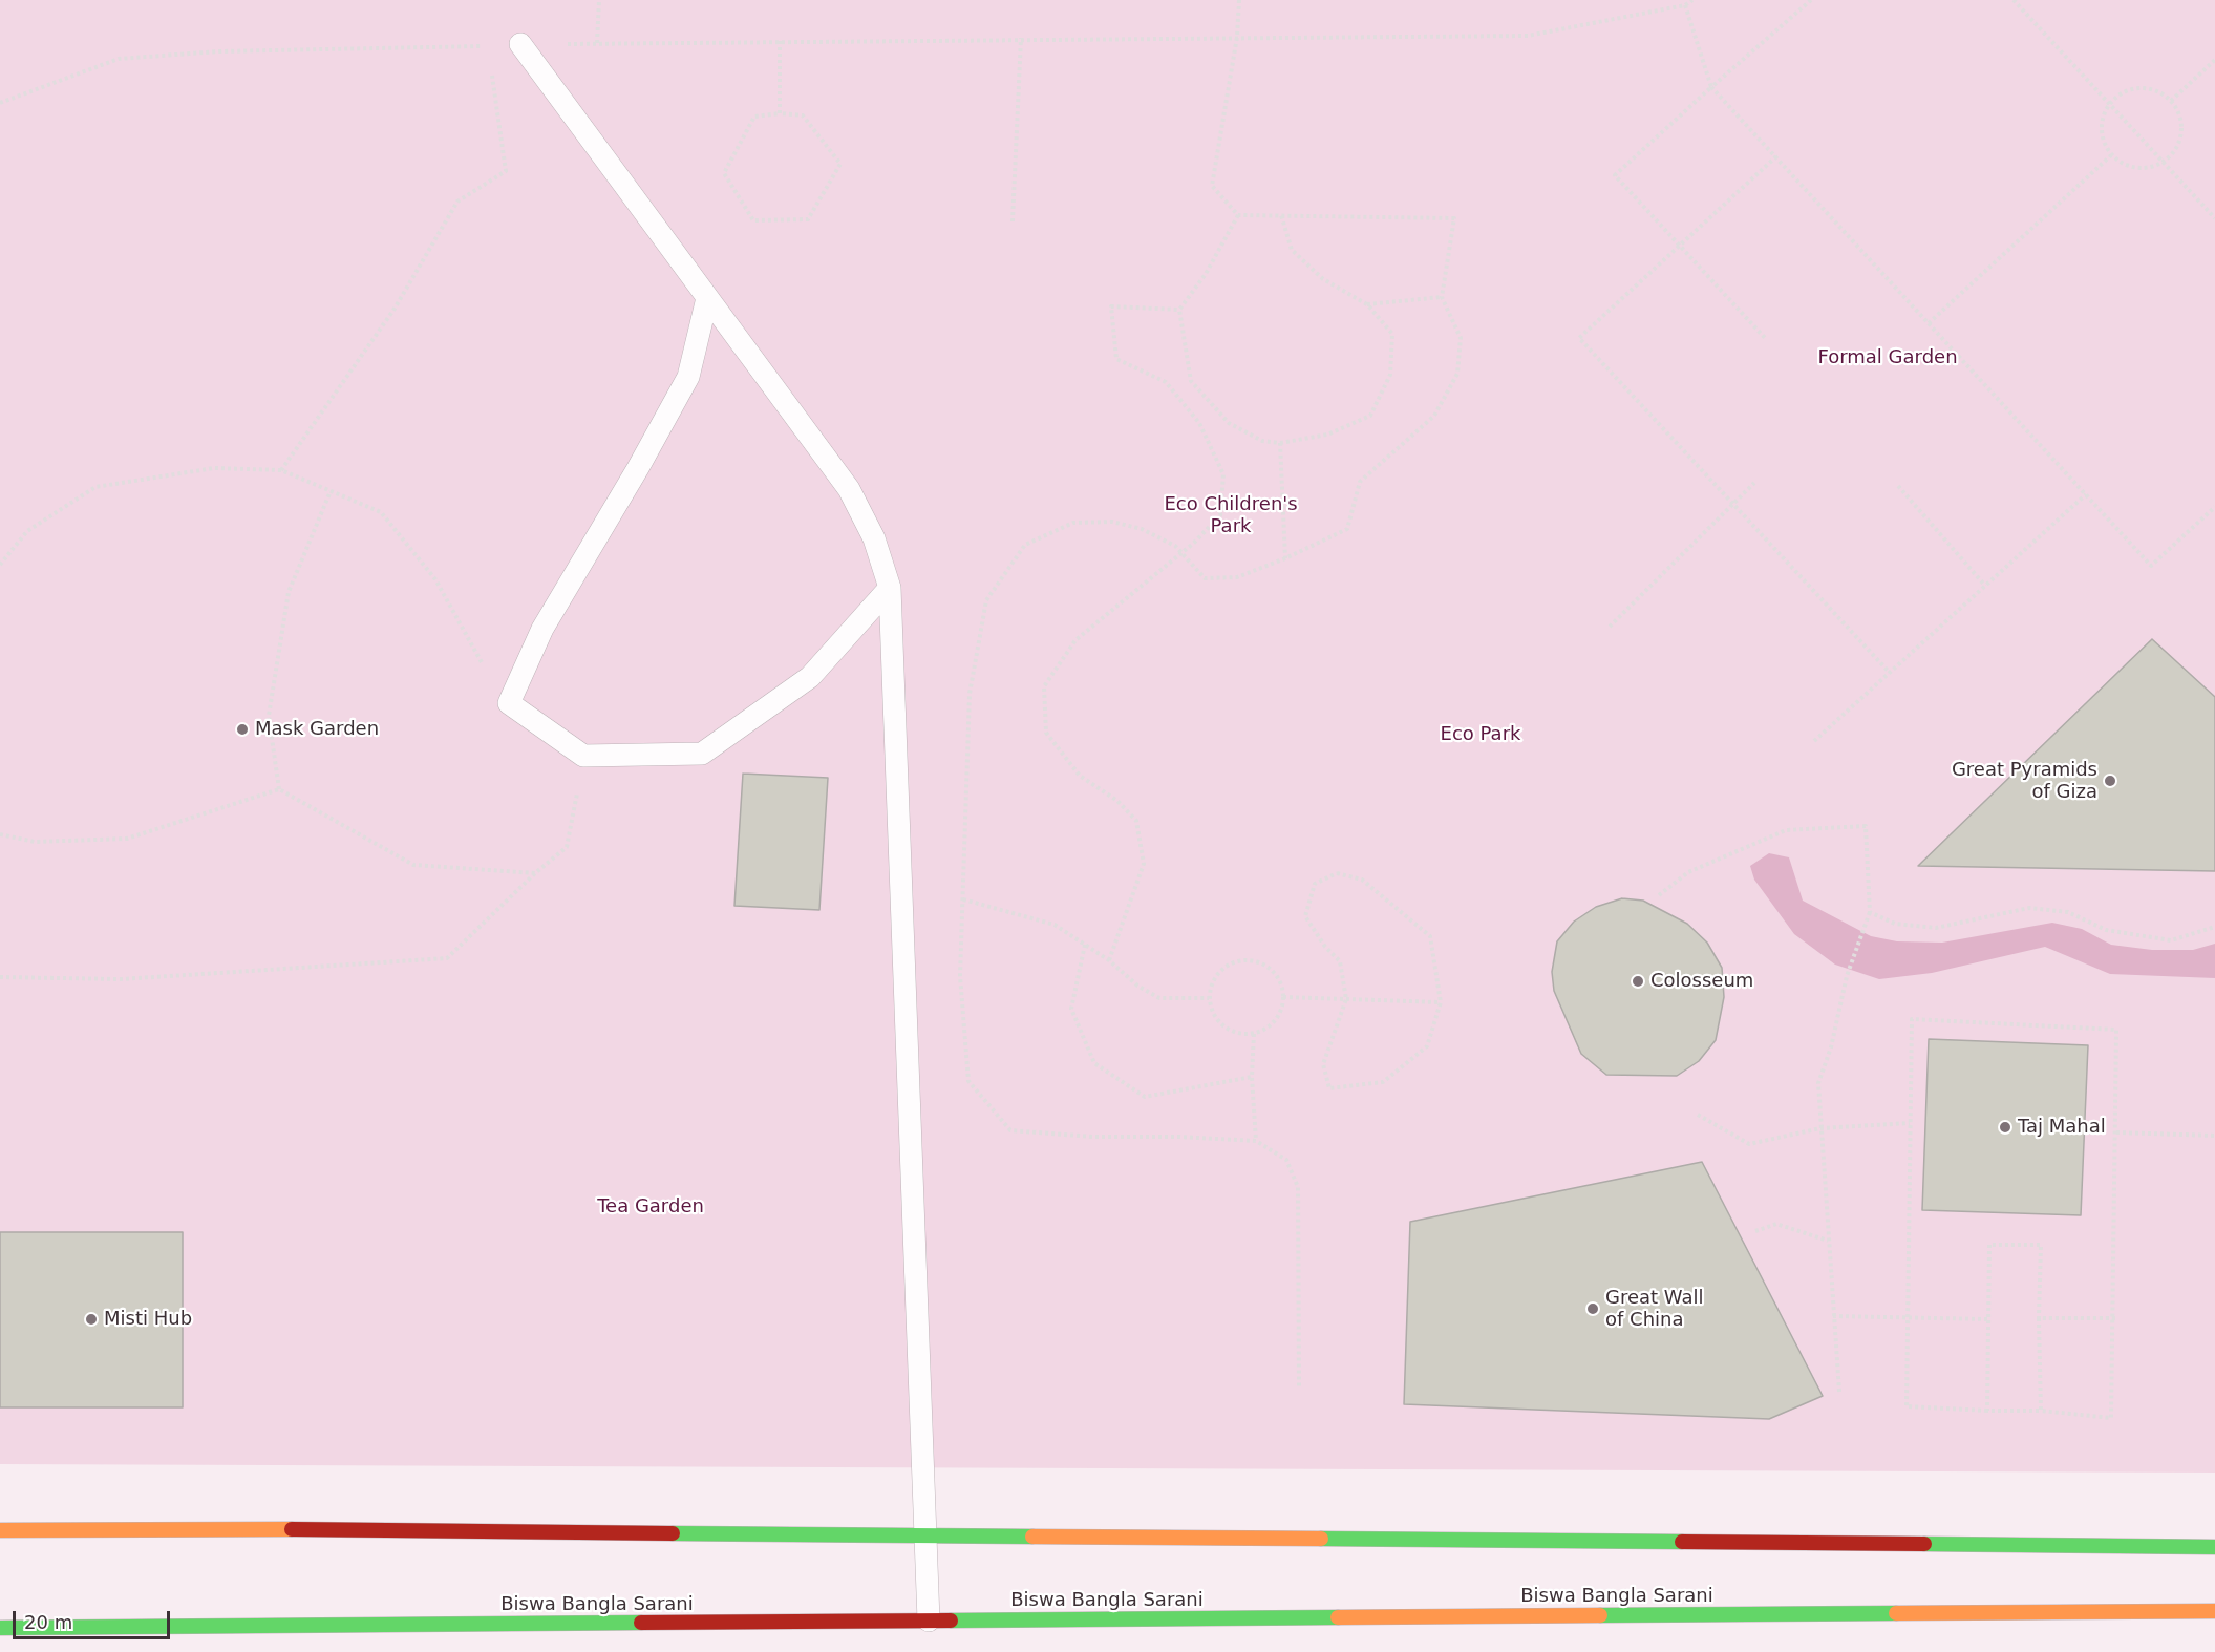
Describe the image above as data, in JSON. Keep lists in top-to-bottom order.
{
  "streets": {
    "street": ["Biswa Bangla Sarani"]
  },
  "parks": [
    "Formal Garden",
    "Eco Children's Park",
    "Eco Park",
    "Tea Garden"
  ],
  "places": [
    "Mask Garden",
    "Great Pyramids of Giza",
    "Colosseum",
    "Taj Mahal",
    "Great Wall of China",
    "Misti Hub"
  ],
  "scale_bar": "20 m"
}
